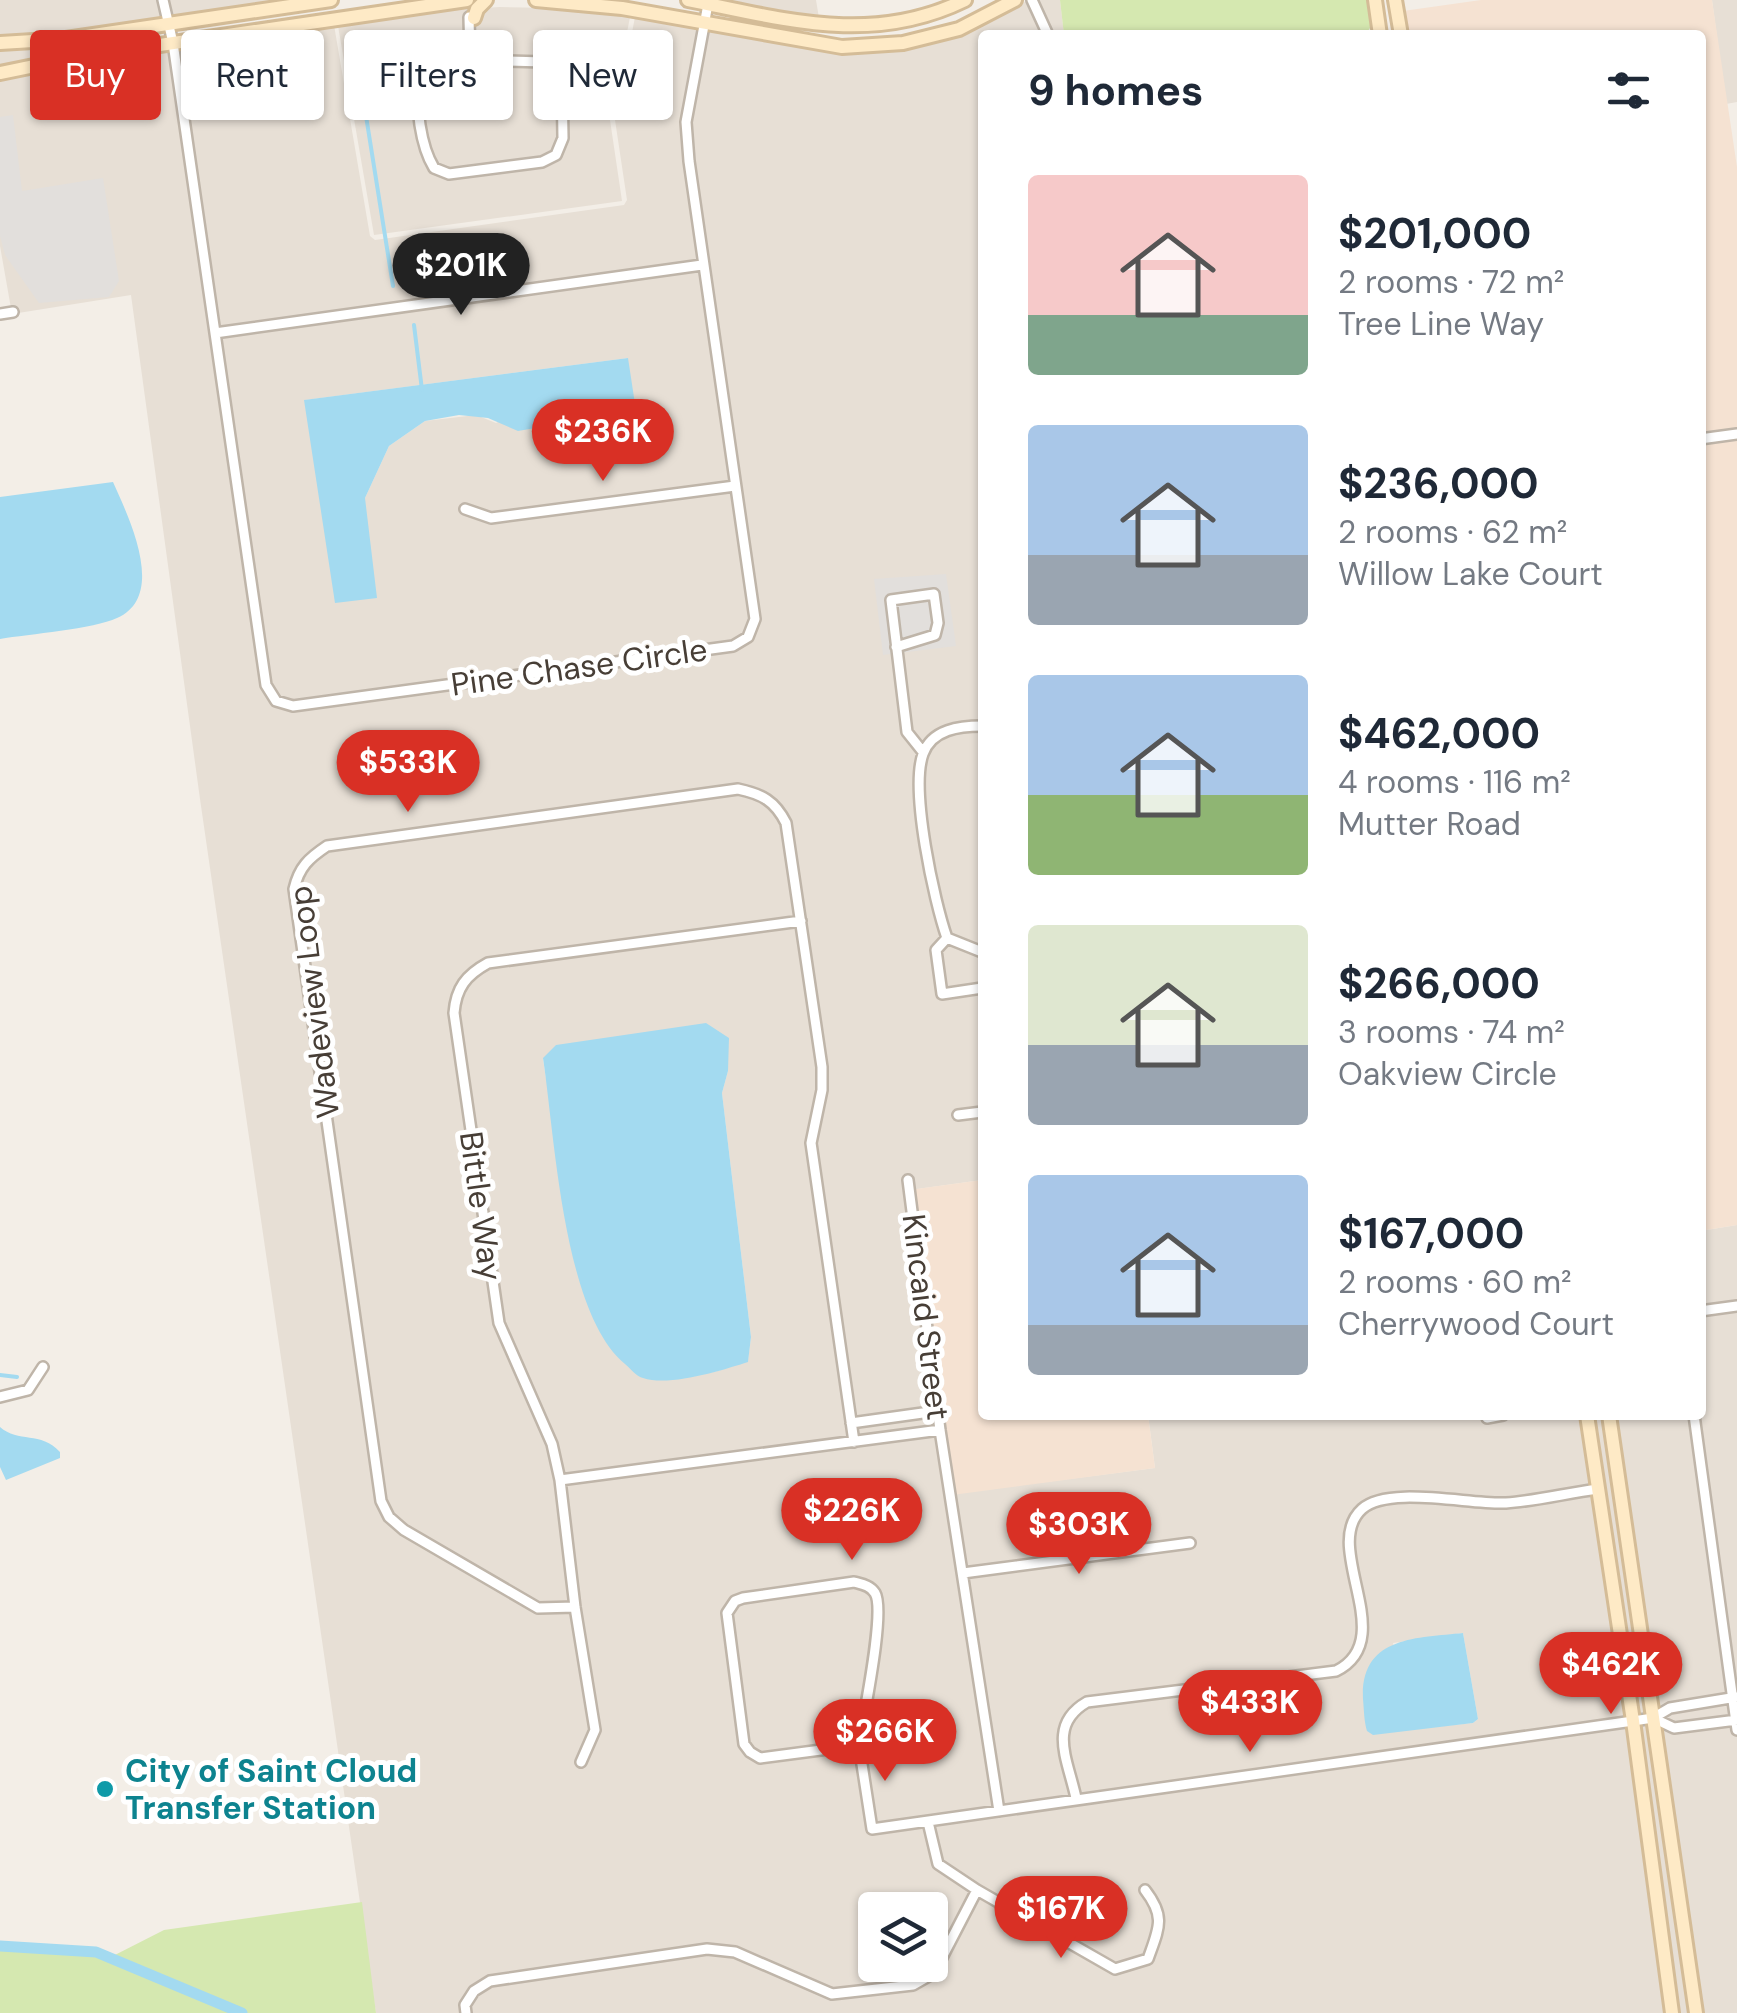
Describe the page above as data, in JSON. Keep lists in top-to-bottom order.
{
  "streets": {
    "street": [
      "Pine Chase Circle",
      "Wadeview Loop",
      "Bittle Way",
      "Kincaid Street"
    ]
  },
  "crossings": [
    ["Wadeview Loop", "Bittle Way"]
  ],
  "places": ["City of Saint Cloud Transfer Station"],
  "page": {
    "chip": [
      "Buy",
      "Rent",
      "Filters",
      "New"
    ],
    "heading": "9 homes",
    "list": [
      {
        "name": "$201,000",
        "note": "2 rooms · 72 m² · Tree Line Way"
      },
      {
        "name": "$236,000",
        "note": "2 rooms · 62 m² · Willow Lake Court"
      },
      {
        "name": "$462,000",
        "note": "4 rooms · 116 m² · Mutter Road"
      },
      {
        "name": "$266,000",
        "note": "3 rooms · 74 m² · Oakview Circle"
      },
      {
        "name": "$167,000",
        "note": "2 rooms · 60 m² · Cherrywood Court"
      }
    ],
    "price": [
      "$201K",
      "$236K",
      "$533K",
      "$226K",
      "$303K",
      "$462K",
      "$433K",
      "$266K",
      "$167K"
    ]
  }
}
